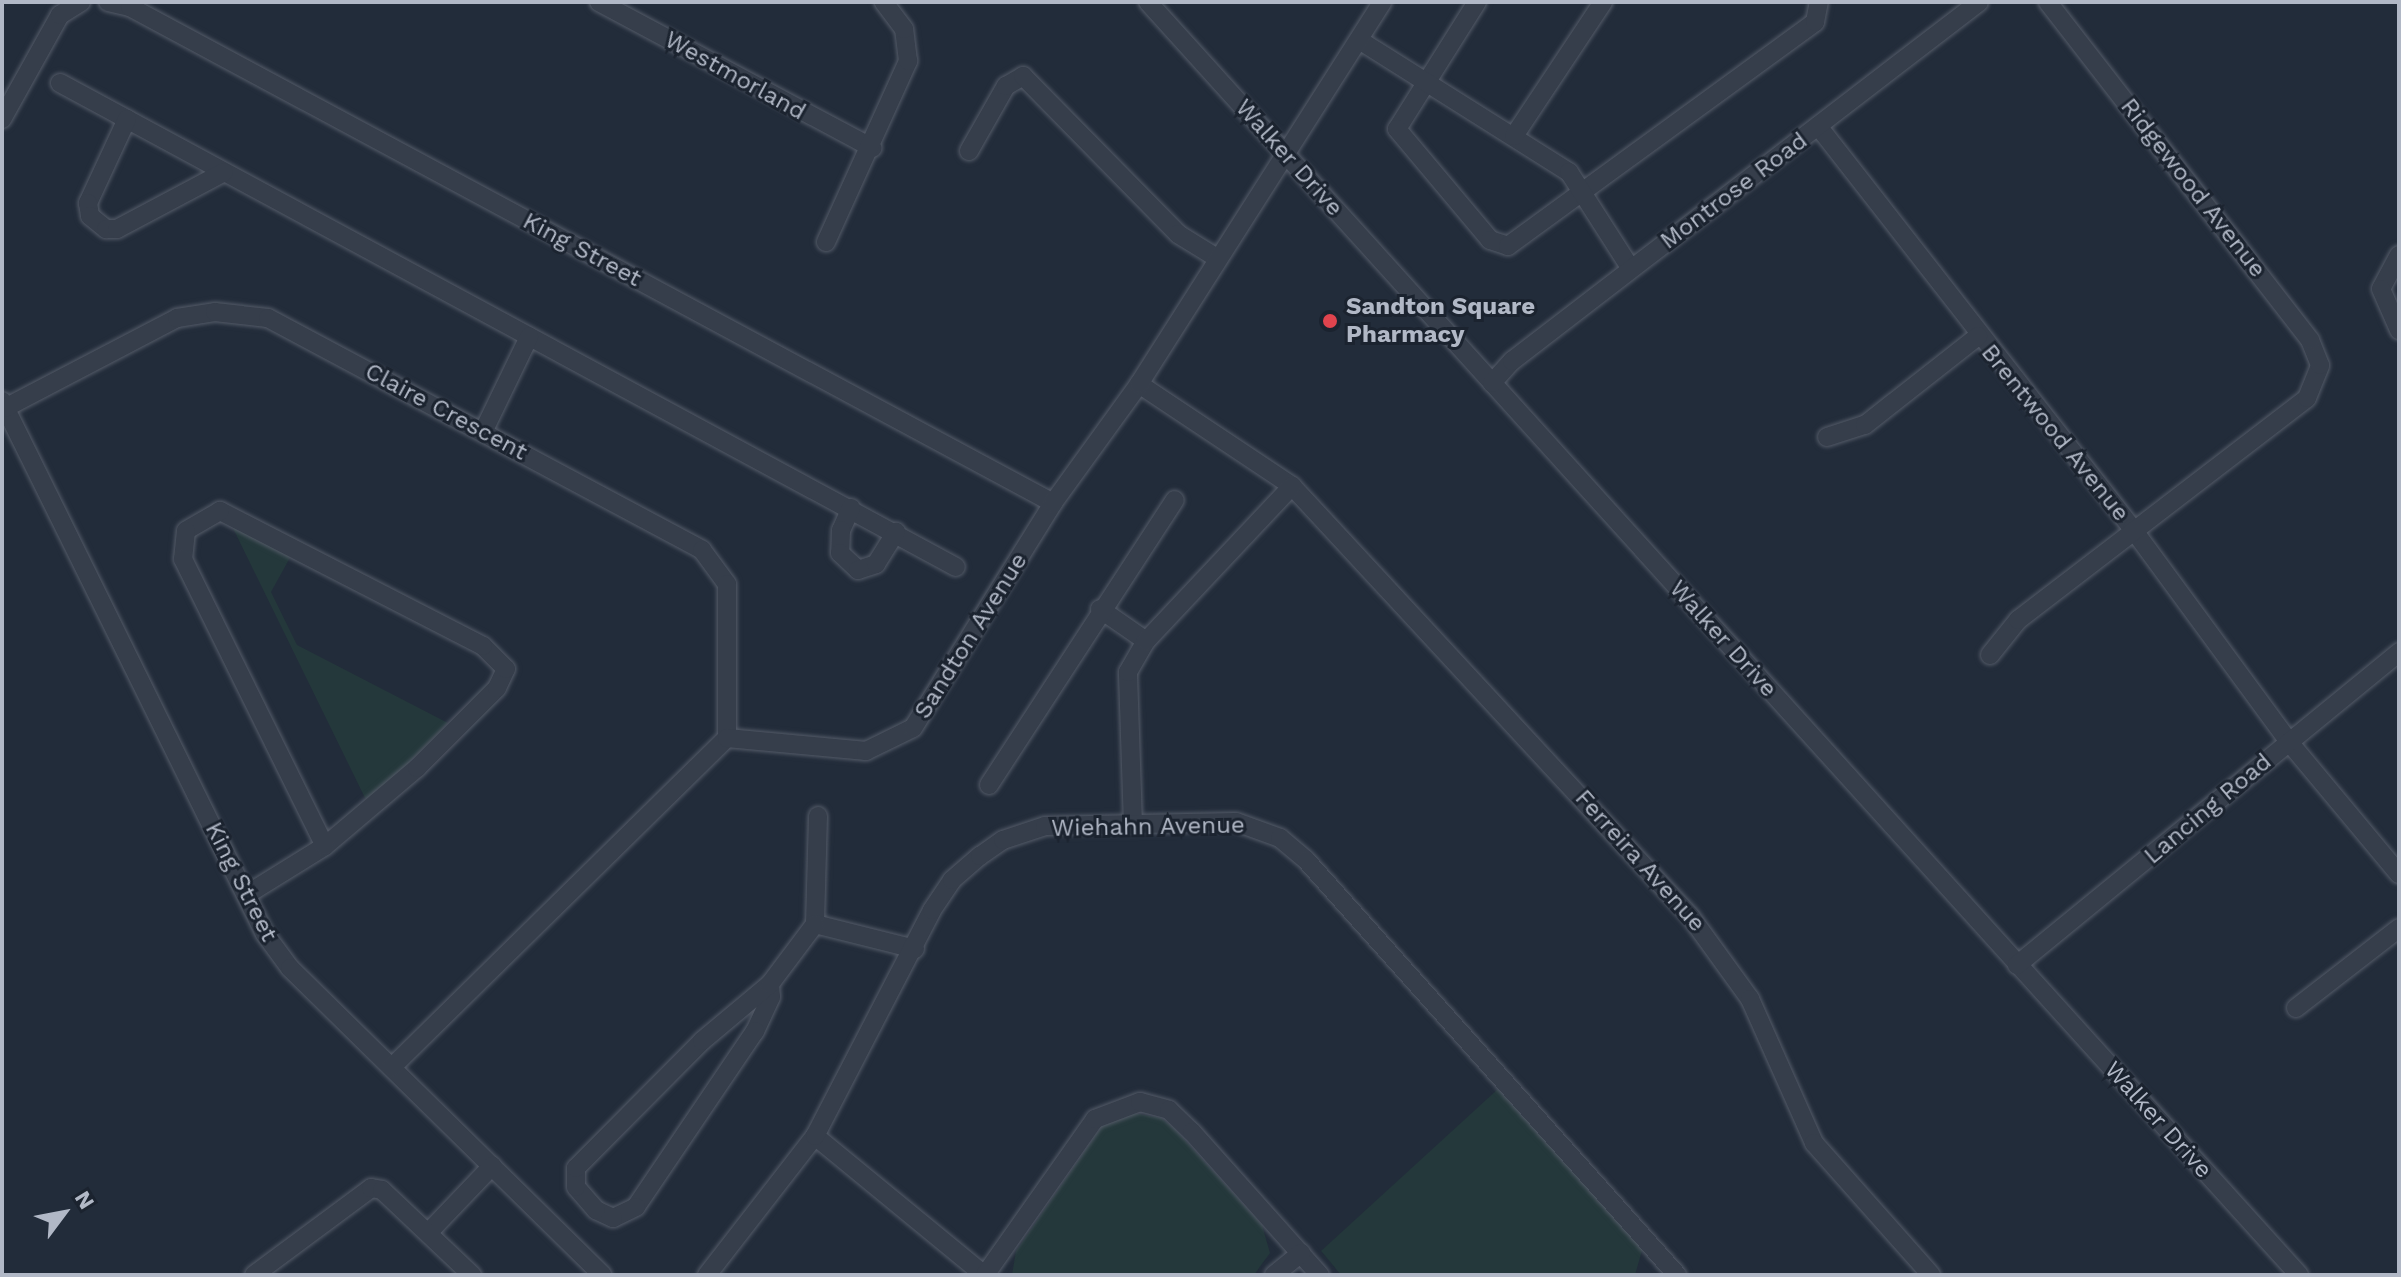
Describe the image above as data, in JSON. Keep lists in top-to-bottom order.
{
  "streets": {
    "street": [
      "Westmorland",
      "Walker Drive",
      "Ridgewood Avenue",
      "Montrose Road",
      "King Street",
      "Claire Crescent",
      "Brentwood Avenue",
      "Sandton Avenue",
      "Lancing Road",
      "Wiehahn Avenue",
      "Ferreira Avenue"
    ]
  },
  "crossings": [
    ["Walker Drive", "Montrose Road"],
    ["Walker Drive", "Sandton Avenue"],
    ["Walker Drive", "Lancing Road"],
    ["Ridgewood Avenue", "Brentwood Avenue"],
    ["Montrose Road", "Brentwood Avenue"],
    ["King Street", "Claire Crescent"],
    ["King Street", "Sandton Avenue"],
    ["Claire Crescent", "Sandton Avenue"],
    ["Brentwood Avenue", "Lancing Road"],
    ["Sandton Avenue", "Ferreira Avenue"]
  ],
  "places": ["Sandton Square Pharmacy"],
  "north": "top right"
}
